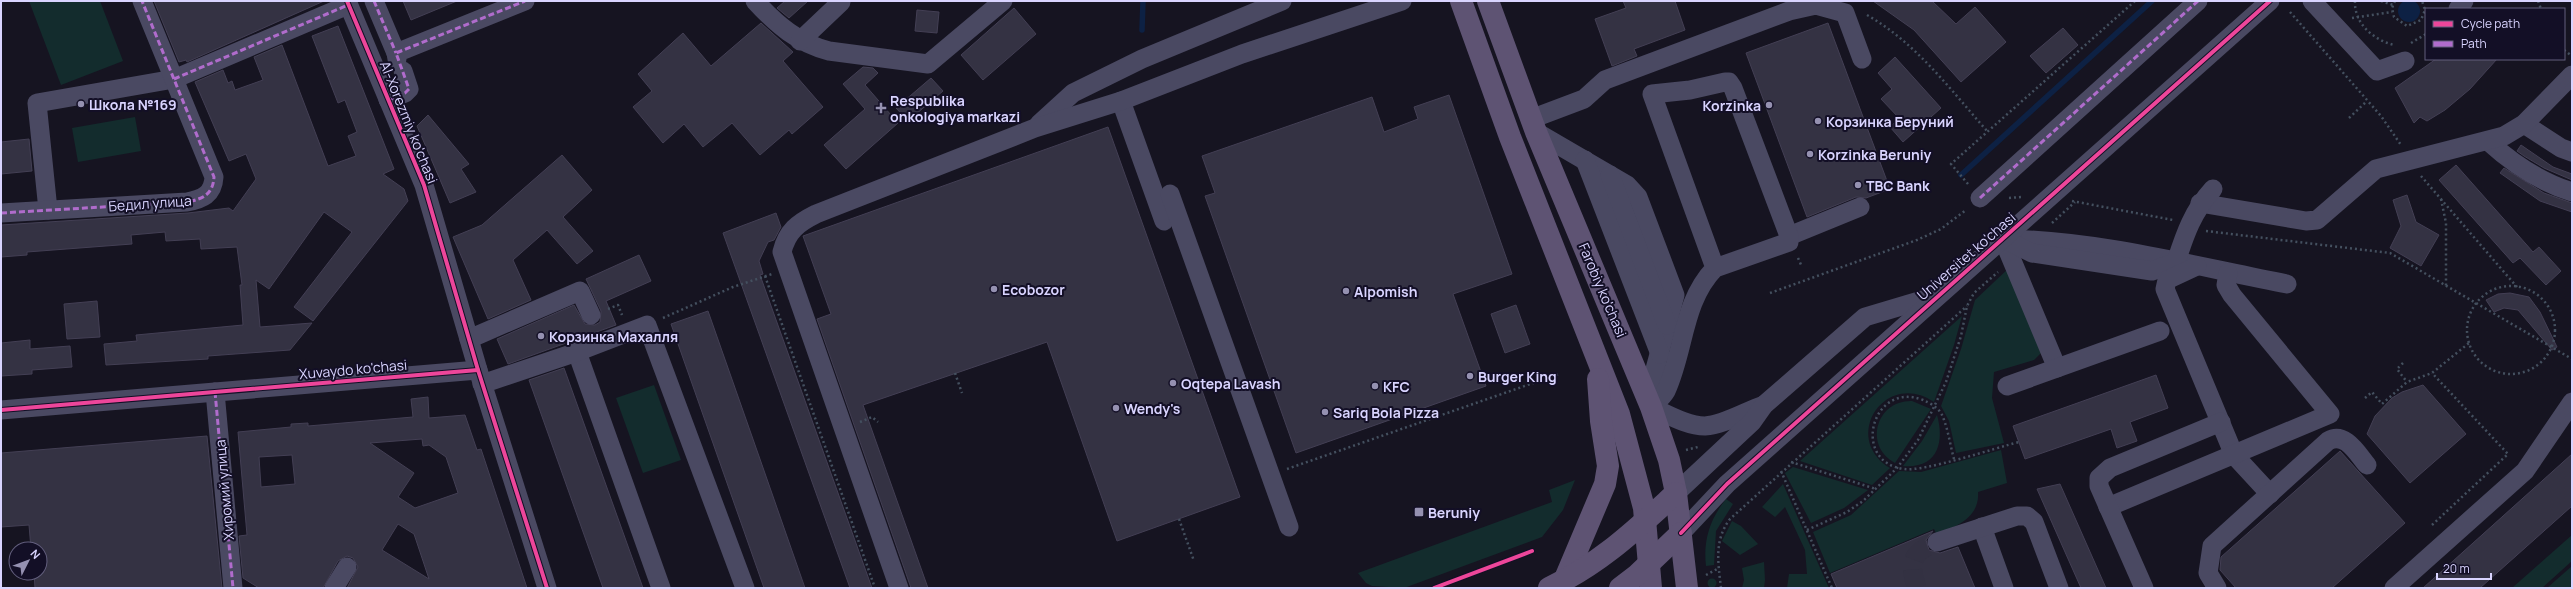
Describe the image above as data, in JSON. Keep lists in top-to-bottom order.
{
  "streets": {
    "main road": ["Farobiy ko'chasi"],
    "street": [
      "Al-Xorezmiy ko'chasi",
      "Бедил улица",
      "Universitet ko'chasi",
      "Xuvaydo ko'chasi",
      "Хиромий улица"
    ]
  },
  "crossings": [
    ["Al-Xorezmiy ko'chasi", "Xuvaydo ko'chasi"],
    ["Universitet ko'chasi", "Farobiy ko'chasi"],
    ["Xuvaydo ko'chasi", "Хиромий улица"]
  ],
  "places": {
    "other": [
      "Школа №169",
      "Korzinka",
      "Корзинка Беруний",
      "Korzinka Beruniy",
      "TBC Bank",
      "Ecobozor",
      "Alpomish",
      "Корзинка Махалля",
      "Burger King",
      "Oqtepa Lavash",
      "KFC",
      "Wendy's",
      "Sariq Bola Pizza"
    ],
    "health": ["Respublika onkologiya markazi"],
    "transit": ["Beruniy"]
  },
  "legend": ["Cycle path", "Path"],
  "scale_bar": "20 m",
  "north": "top right"
}
